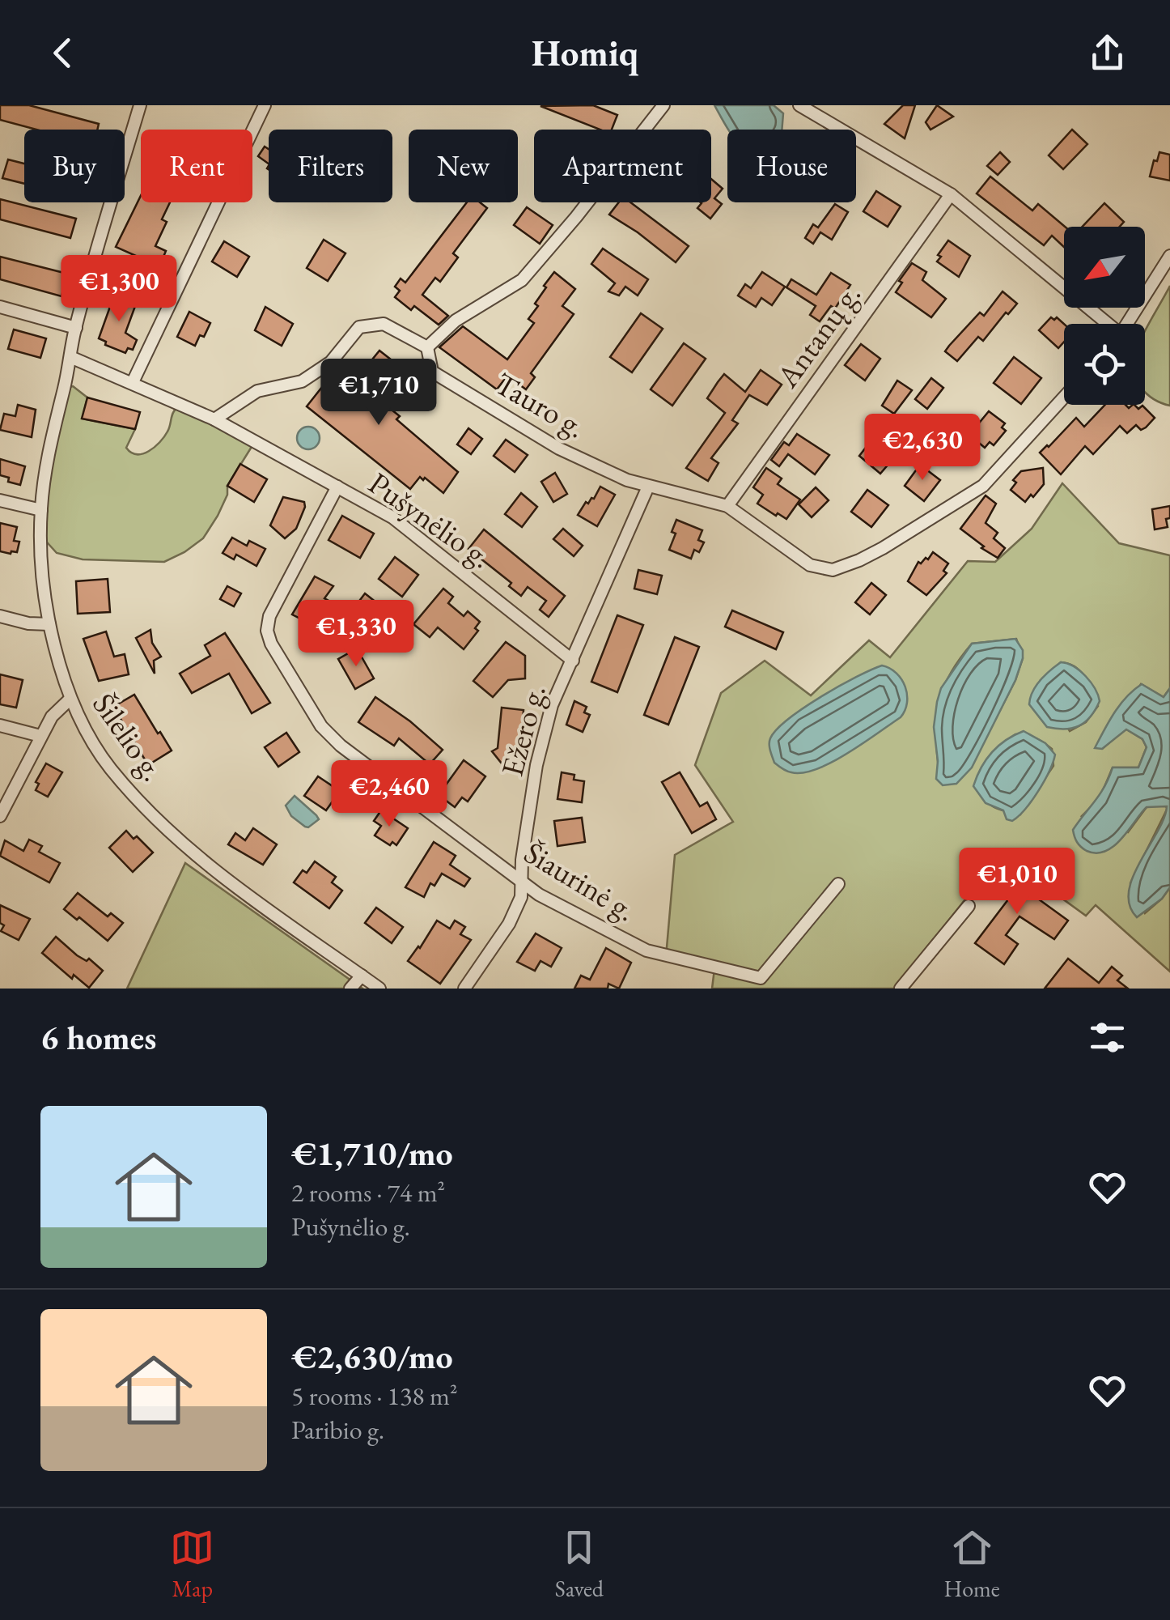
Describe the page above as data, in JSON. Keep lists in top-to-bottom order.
{
  "streets": {
    "street": [
      "Antanų g.",
      "Tauro g.",
      "Pušynėlio g.",
      "Ežero g.",
      "Šilelio g.",
      "Šiaurinė g."
    ]
  },
  "crossings": [
    ["Antanų g.", "Tauro g."],
    ["Tauro g.", "Ežero g."],
    ["Pušynėlio g.", "Ežero g."],
    ["Pušynėlio g.", "Šilelio g."],
    ["Pušynėlio g.", "Šiaurinė g."],
    ["Ežero g.", "Šiaurinė g."]
  ],
  "north": "bottom left",
  "page": {
    "header": "Homiq",
    "chip": [
      "Buy",
      "Rent",
      "Filters",
      "New",
      "Apartment",
      "House"
    ],
    "price": [
      "€1,300",
      "€1,710",
      "€2,630",
      "€1,330",
      "€2,460",
      "€1,010"
    ],
    "heading": "6 homes",
    "list": [
      {
        "name": "€1,710/mo",
        "note": "2 rooms · 74 m² · Pušynėlio g."
      },
      {
        "name": "€2,630/mo",
        "note": "5 rooms · 138 m² · Paribio g."
      }
    ],
    "tabs": ["Map", "Saved", "Home"]
  }
}
